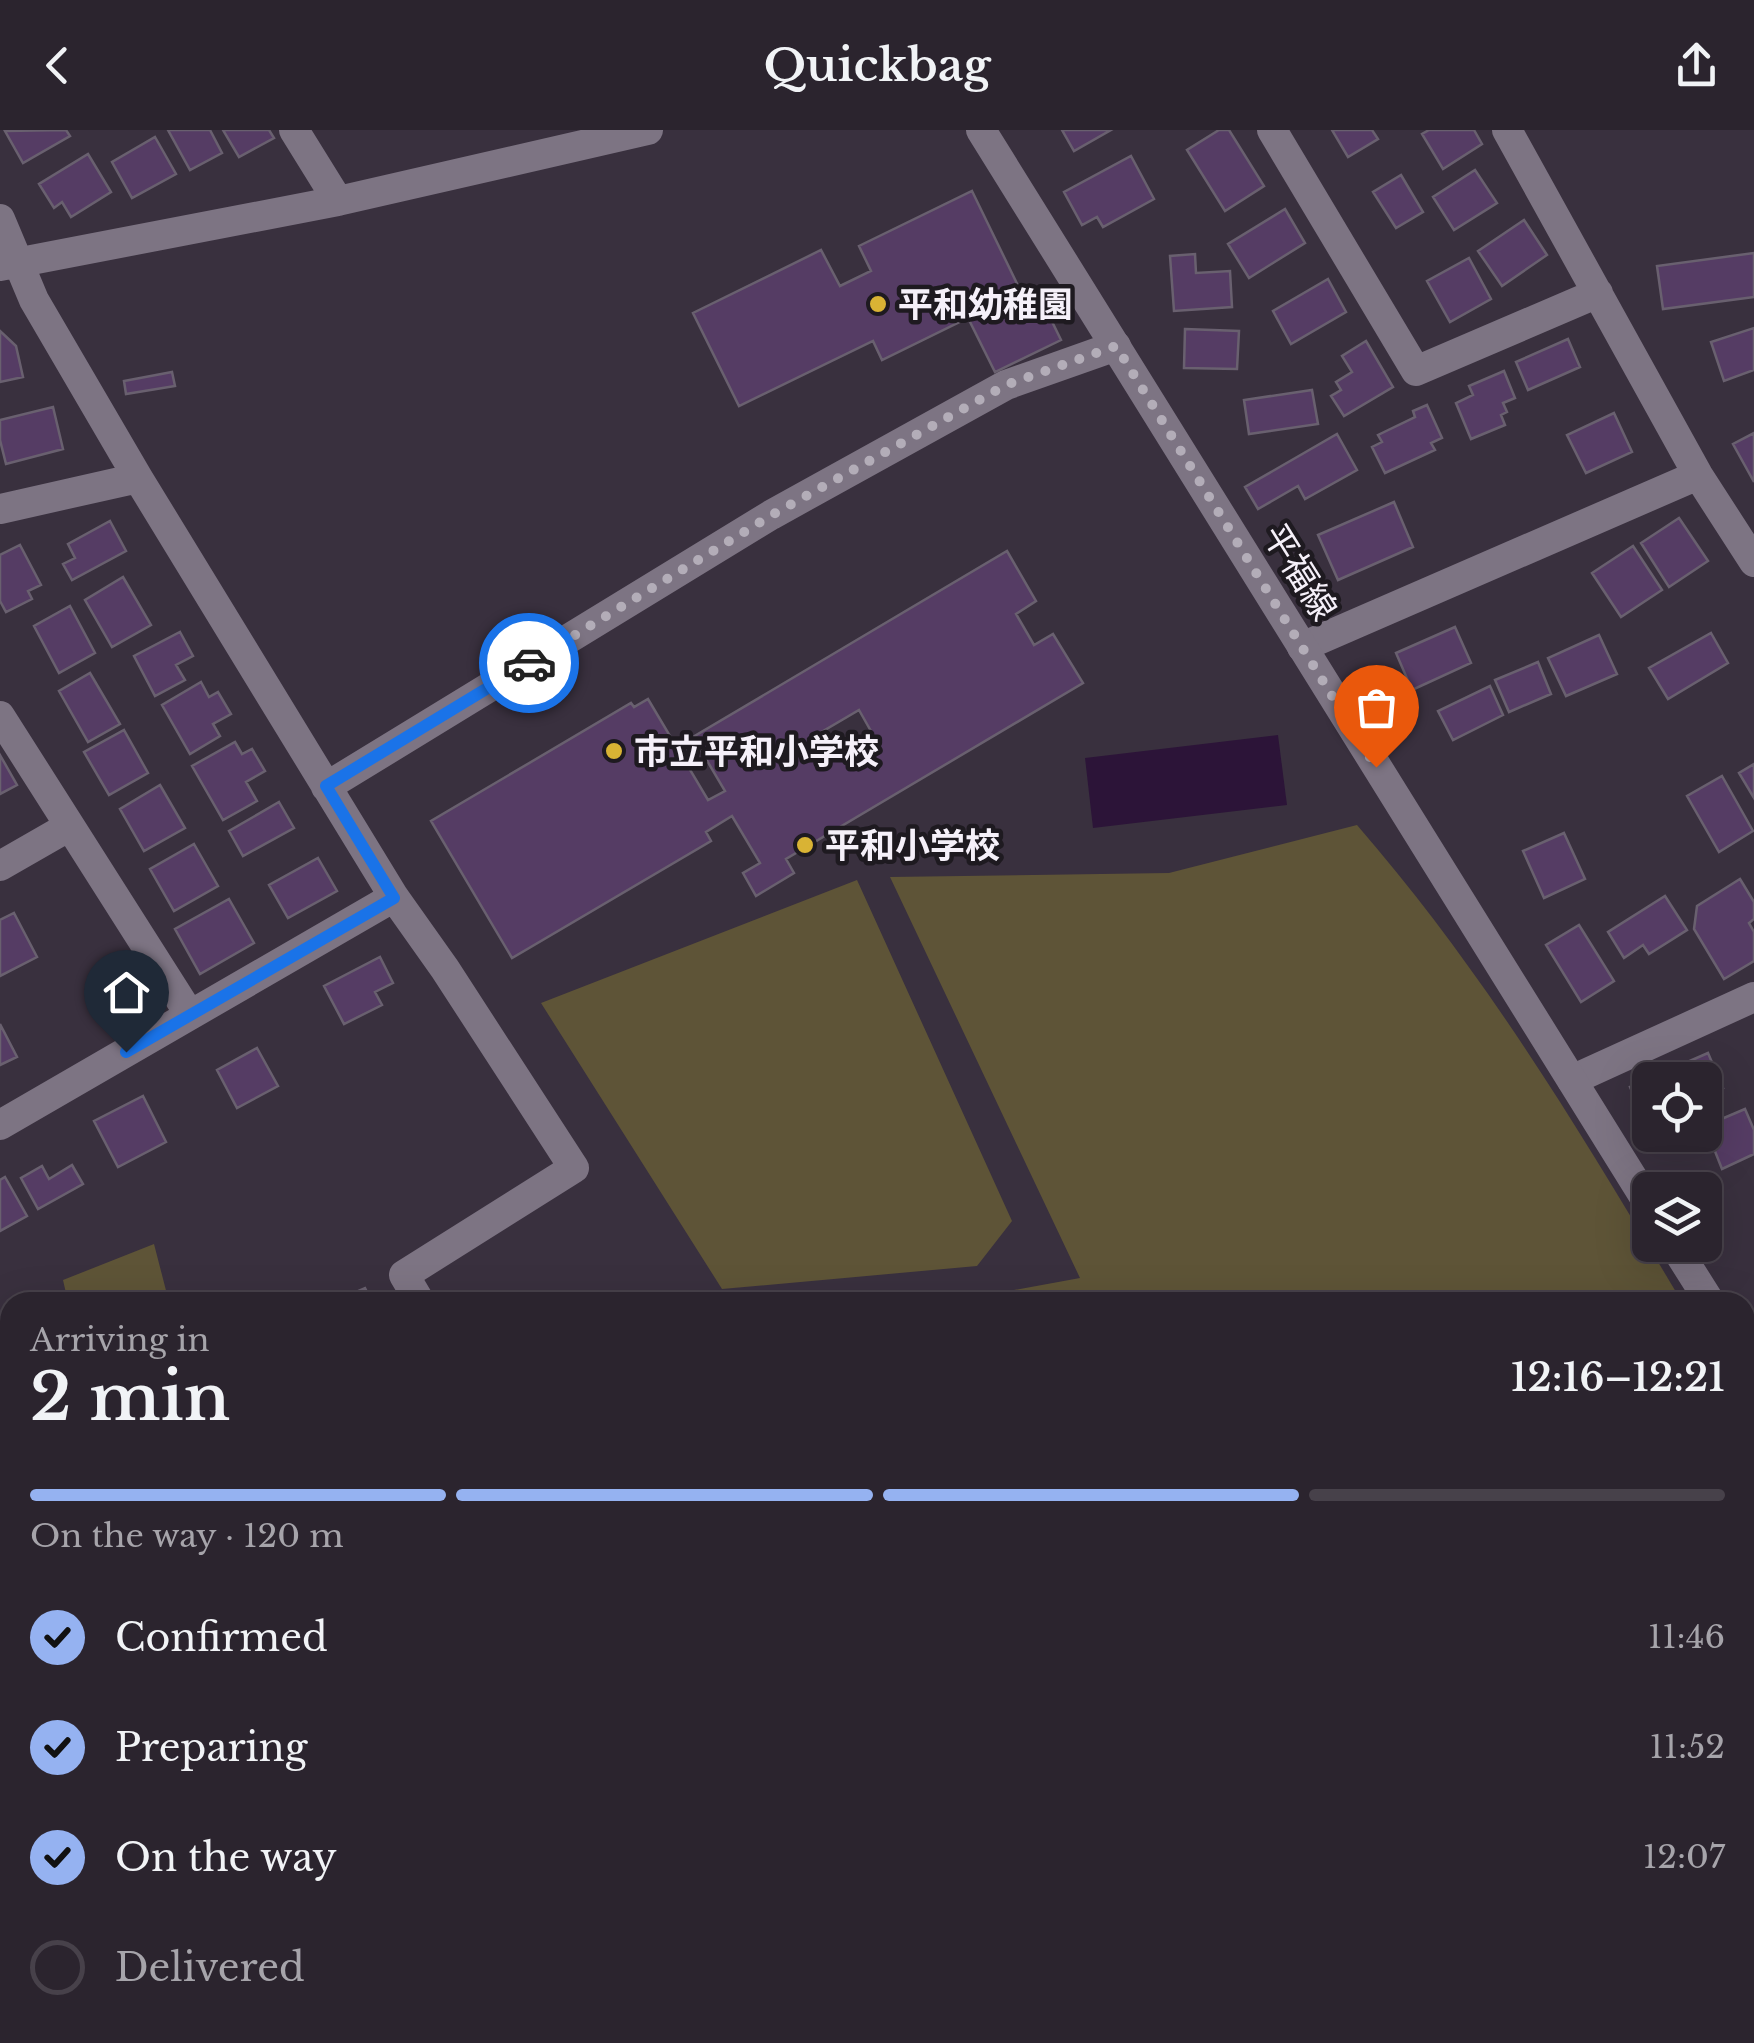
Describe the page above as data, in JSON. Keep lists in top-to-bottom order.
{
  "streets": {
    "street": ["平福線"]
  },
  "places": ["平和幼稚園", "市立平和小学校", "平和小学校"],
  "page": {
    "header": "Quickbag",
    "heading": ["2 min", "Arriving in", "12:16–12:21"],
    "bar": "On the way · 120 m",
    "list": [
      ["Confirmed", "11:46"],
      ["Preparing", "11:52"],
      ["On the way", "12:07"],
      "Delivered"
    ]
  }
}
